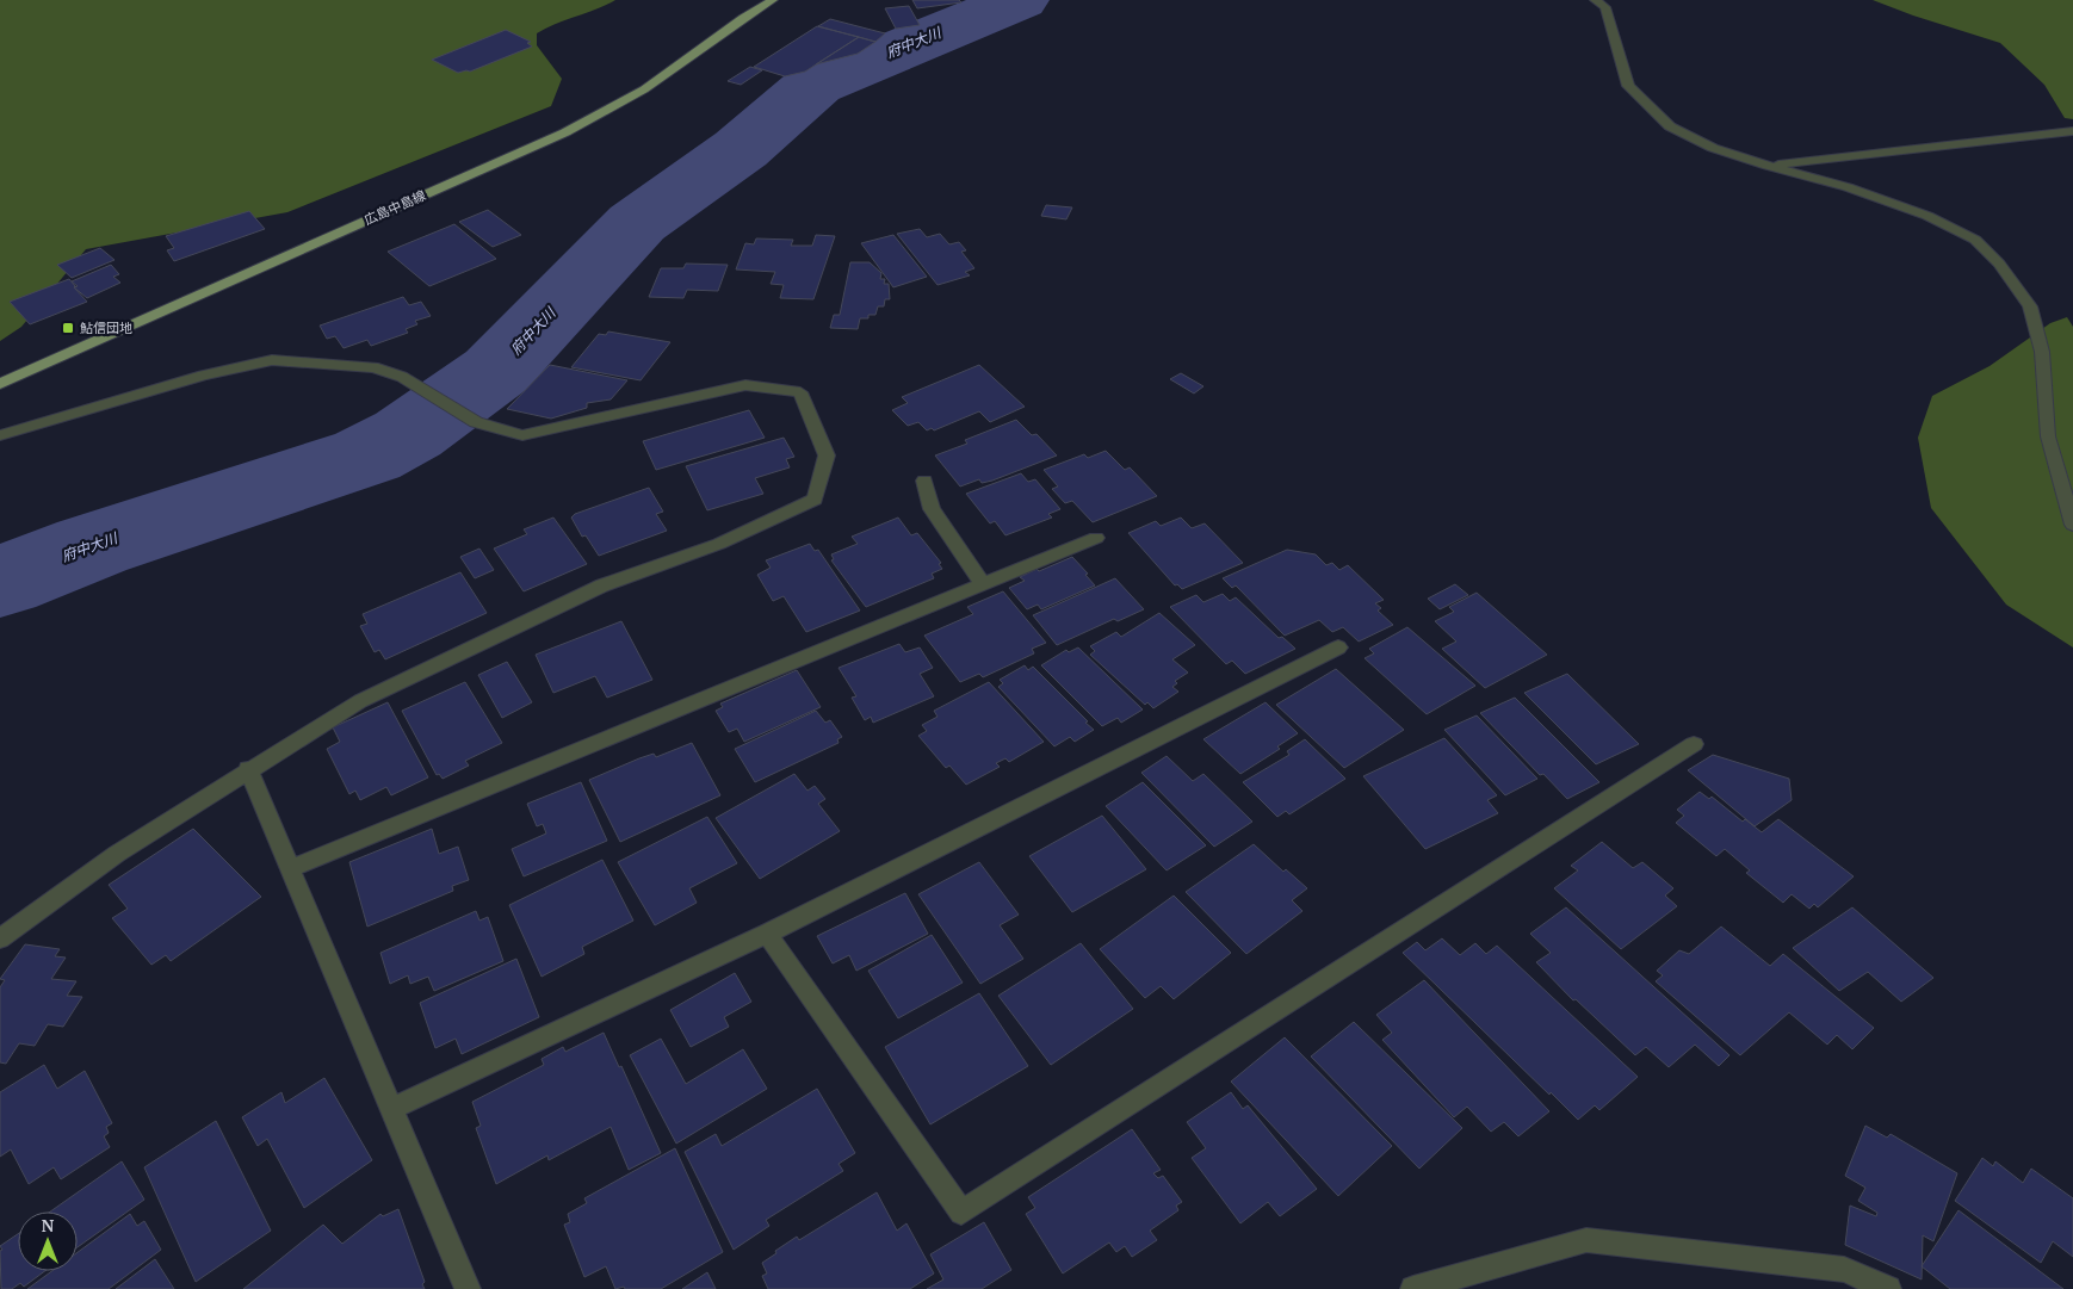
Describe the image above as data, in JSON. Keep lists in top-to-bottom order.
{
  "streets": {
    "main road": ["広島中島線"]
  },
  "water": ["府中大川"],
  "places": {
    "transit": ["鮎信団地"]
  },
  "north": "top"
}
